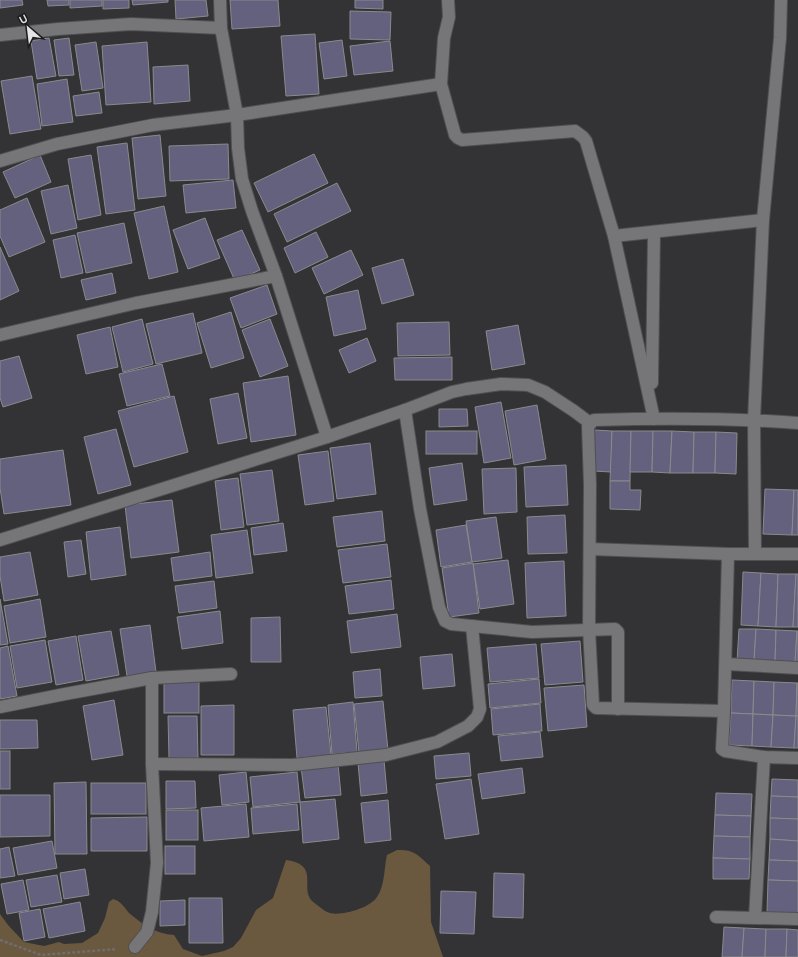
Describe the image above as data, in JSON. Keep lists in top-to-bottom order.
{
  "north": "top left"
}
